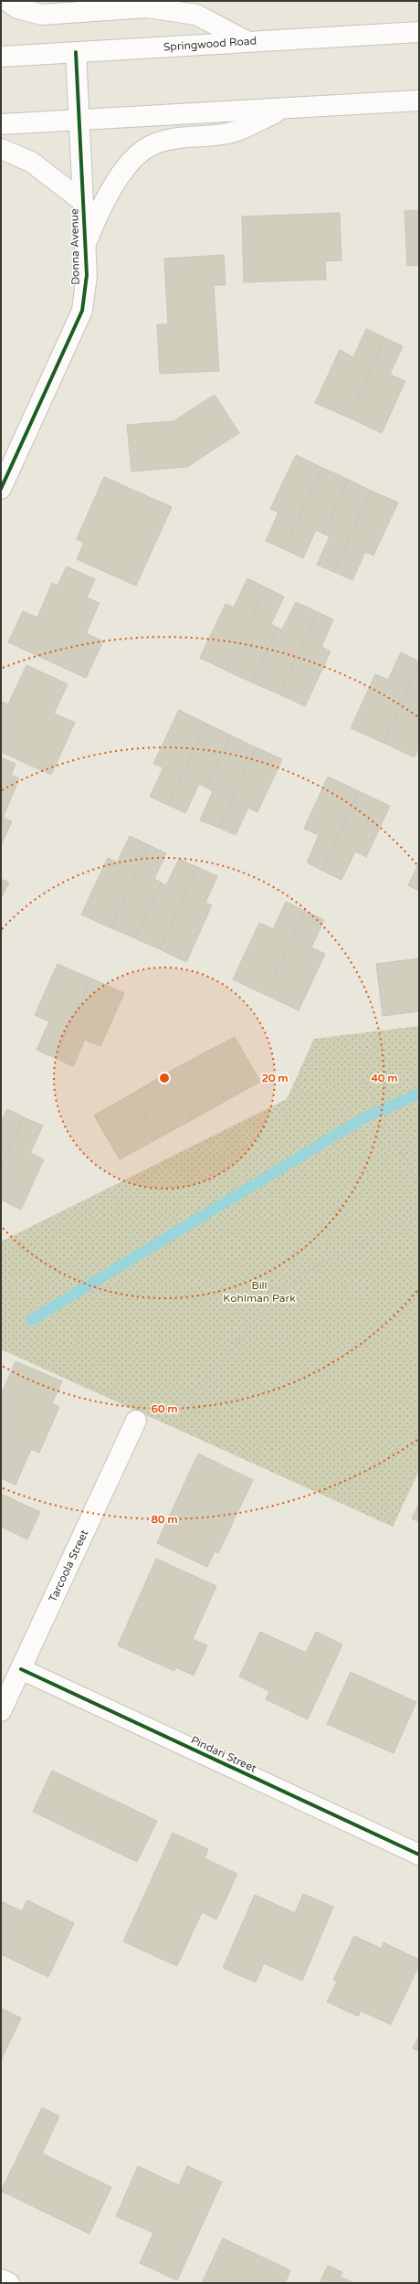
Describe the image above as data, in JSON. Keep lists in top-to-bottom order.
{
  "streets": {
    "street": [
      "Springwood Road",
      "Donna Avenue",
      "Tarcoola Street",
      "Pindari Street"
    ]
  },
  "crossings": [
    ["Springwood Road", "Donna Avenue"],
    ["Tarcoola Street", "Pindari Street"]
  ],
  "parks": ["Bill Kohlman Park"],
  "rings": [
    "20 m",
    "40 m",
    "60 m",
    "80 m"
  ]
}
